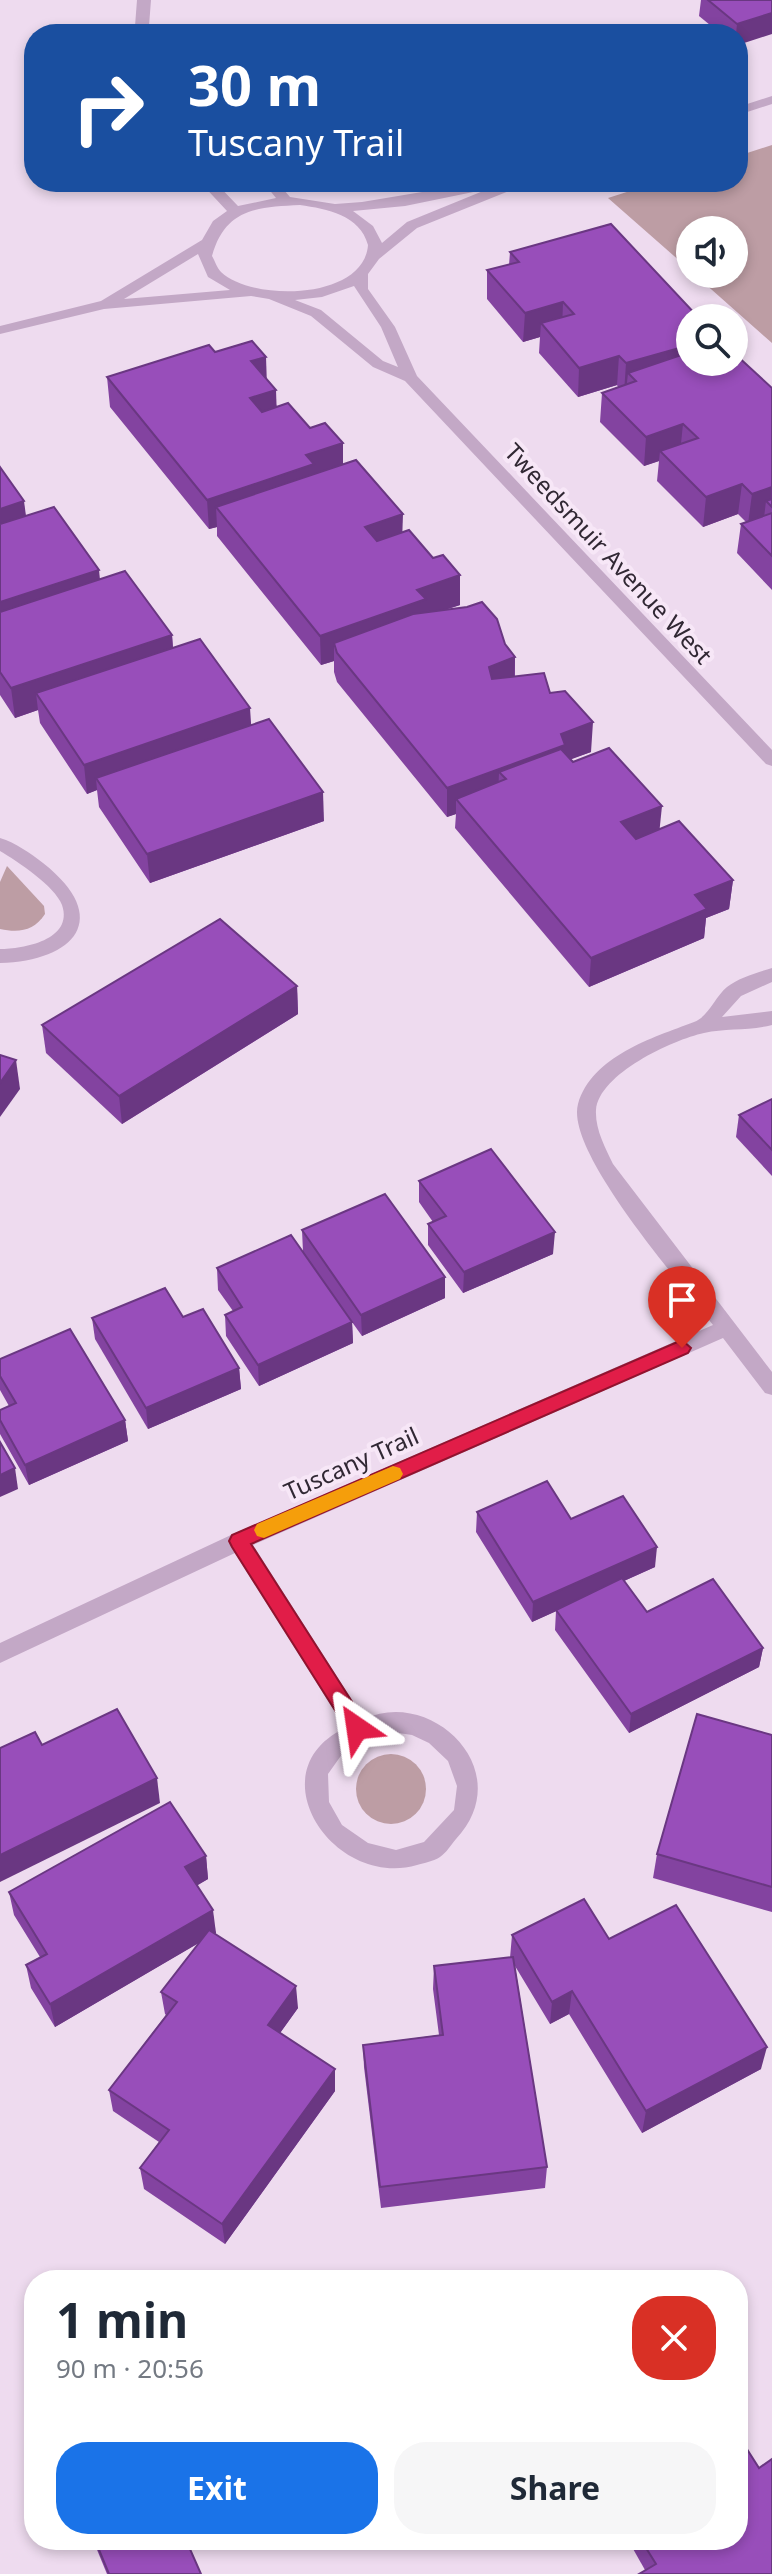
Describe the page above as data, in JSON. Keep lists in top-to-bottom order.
{
  "streets": {
    "street": ["Tweedsmuir Avenue West", "Tuscany Trail"]
  },
  "page": {
    "turn": ["30 m", "Tuscany Trail"],
    "heading": ["1 min", "90 m · 20:56"],
    "buttons": ["Exit", "Share"]
  }
}
